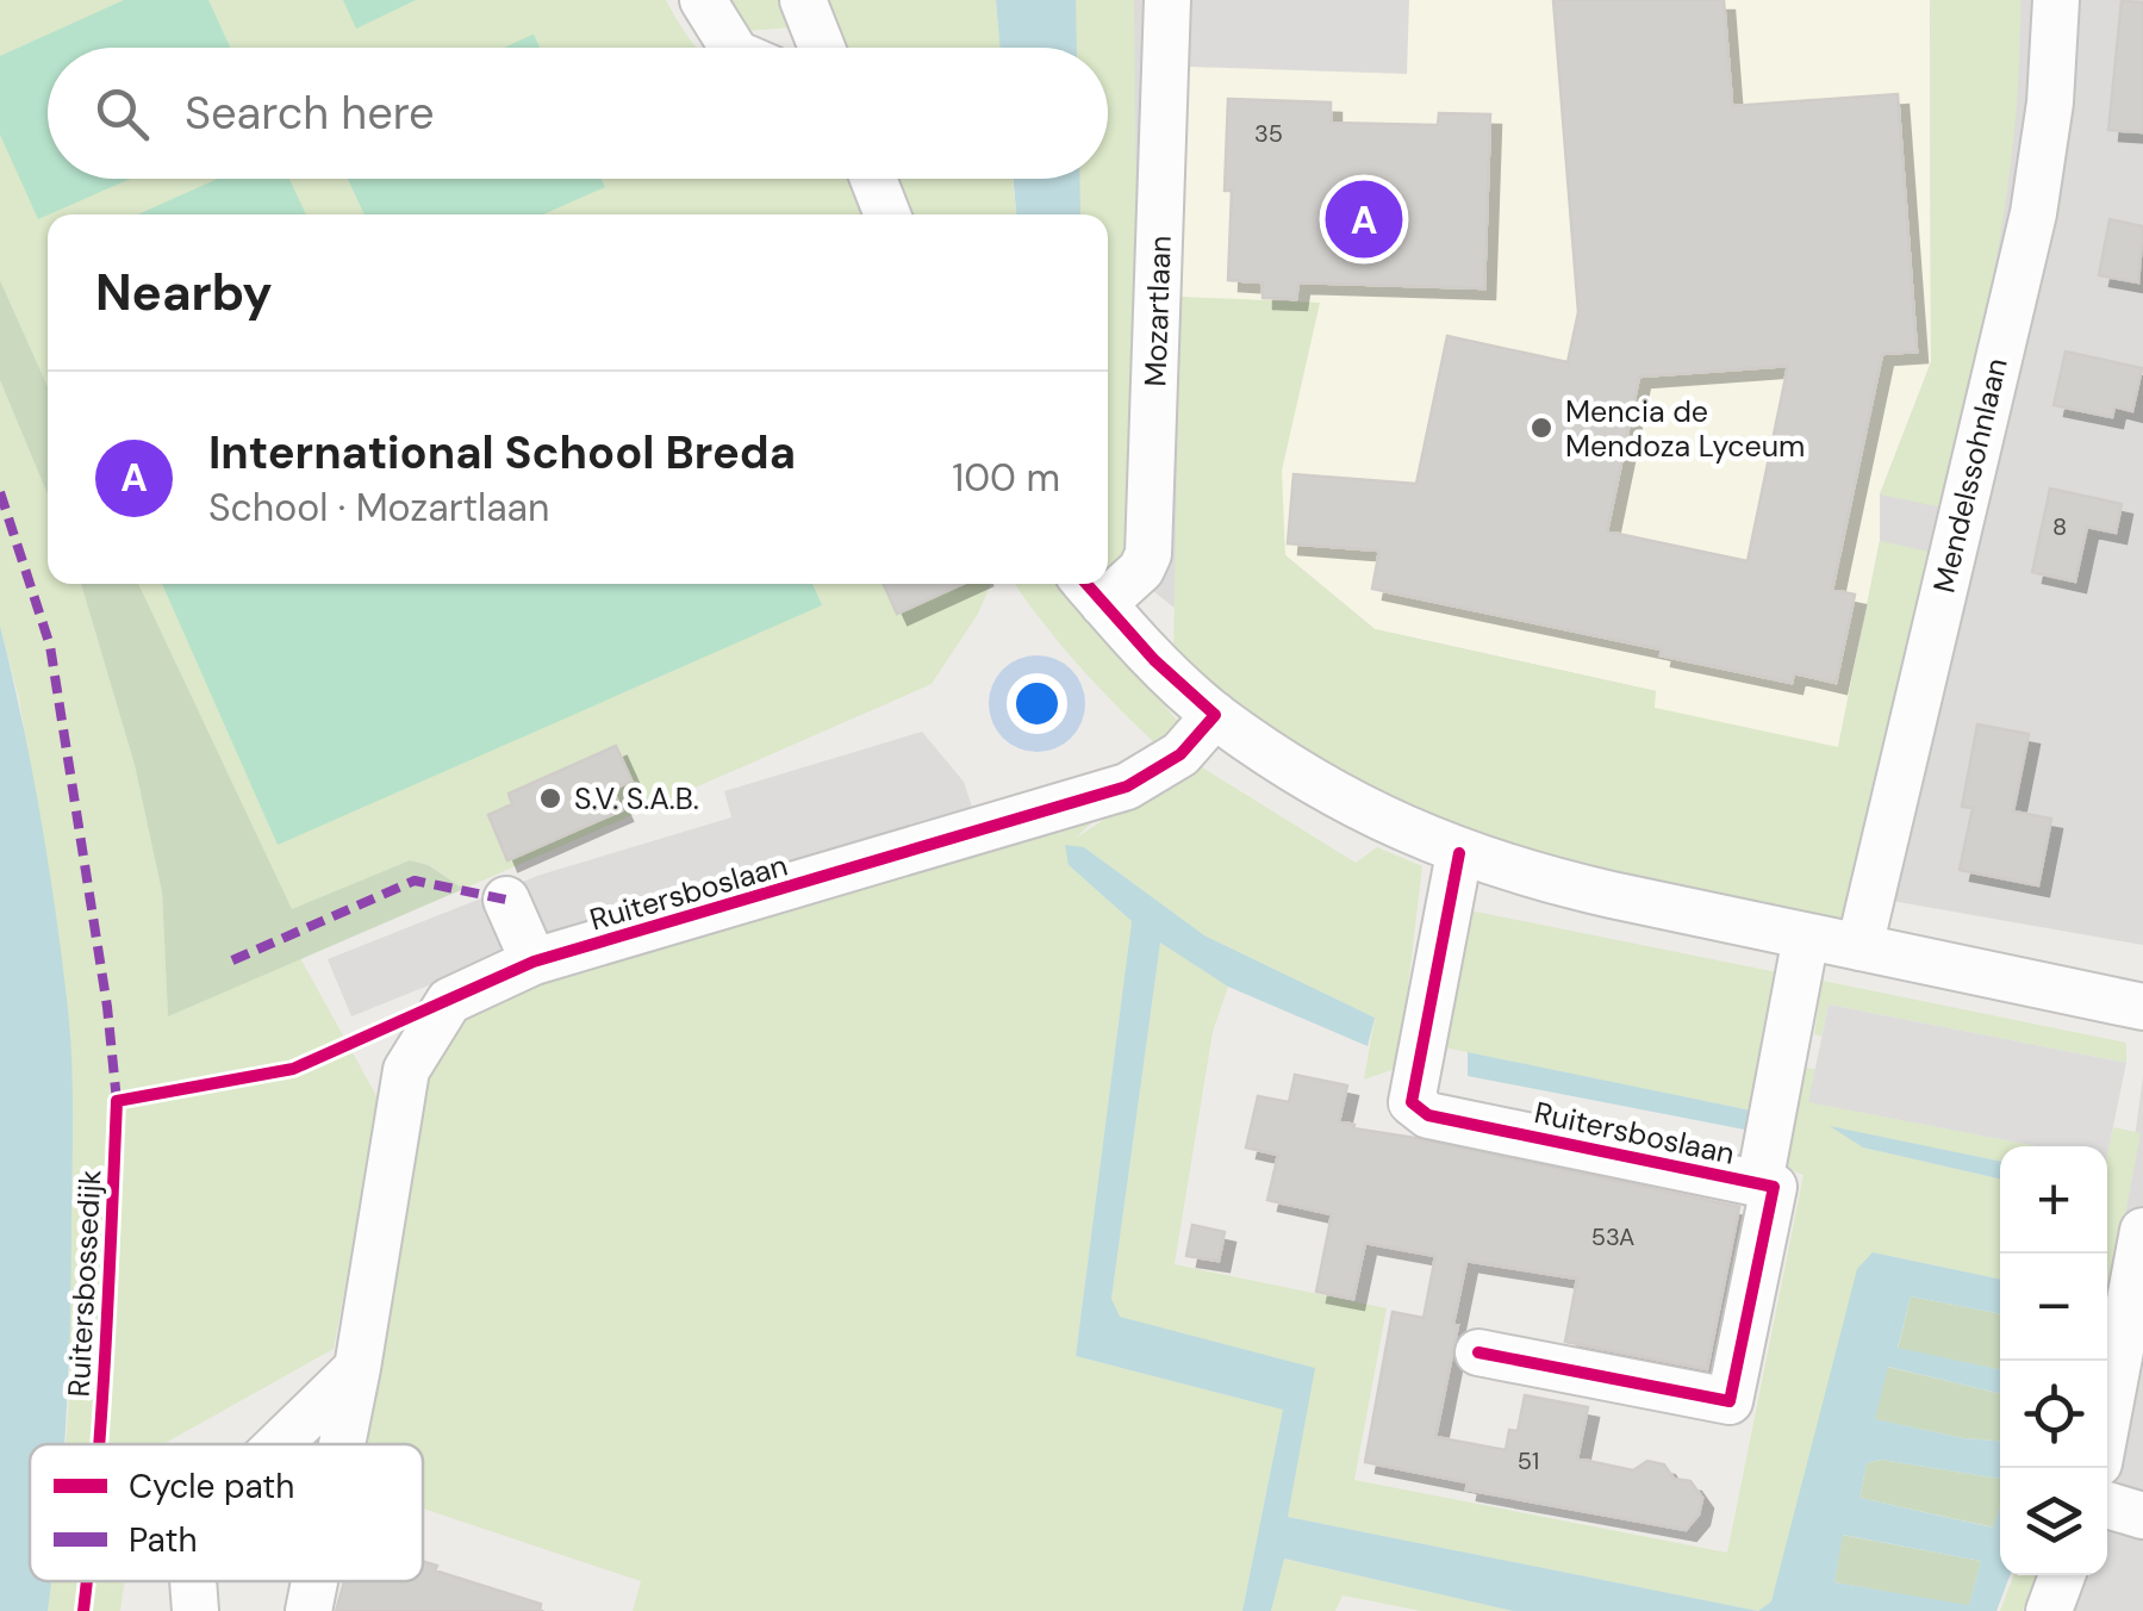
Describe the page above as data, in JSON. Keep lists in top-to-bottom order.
{
  "streets": {
    "street": ["Mozartlaan", "Mendelssohnlaan", "Ruitersboslaan"],
    "cycle path": ["Ruitersbossedijk"]
  },
  "places": ["Mencia de Mendoza Lyceum", "S.V. S.A.B."],
  "house_numbers": [
    "35",
    "8",
    "53A",
    "51"
  ],
  "legend": ["Cycle path", "Path"],
  "page": {
    "search": "Search here",
    "pins": "A",
    "heading": "Nearby",
    "list": [
      {
        "mark": "A",
        "name": "International School Breda",
        "note": "School · Mozartlaan",
        "value": "100 m"
      }
    ],
    "map_buttons": ["+", "−"]
  }
}
